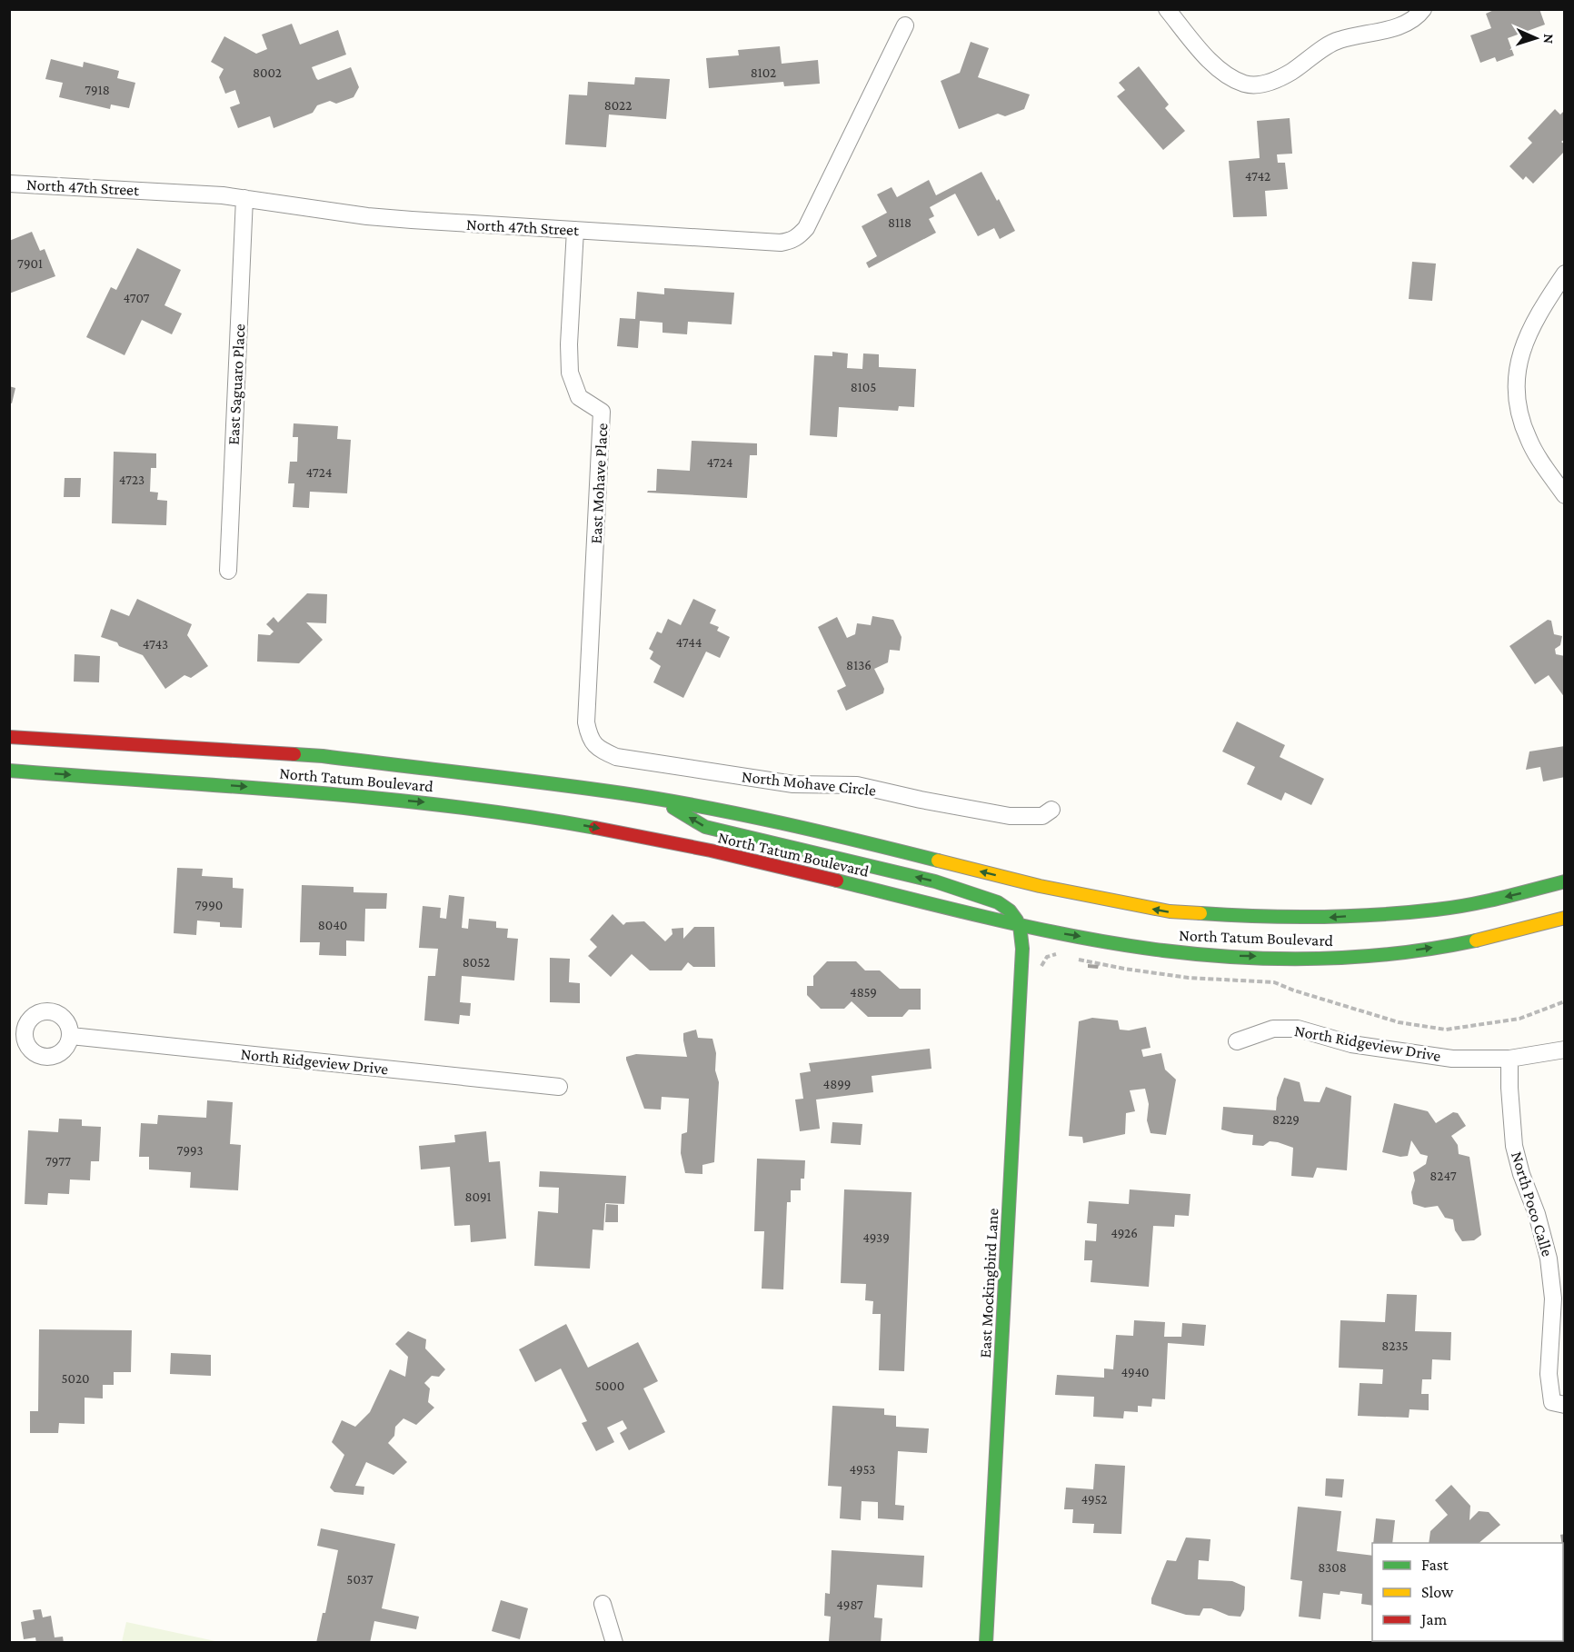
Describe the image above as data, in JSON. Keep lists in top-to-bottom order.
{
  "streets": {
    "main road": ["North Tatum Boulevard", "East Mockingbird Lane"],
    "street": [
      "North 47th Street",
      "East Saguaro Place",
      "East Mohave Place",
      "North Mohave Circle",
      "North Ridgeview Drive",
      "North Poco Calle"
    ]
  },
  "crossings": [
    ["North 47th Street", "East Saguaro Place"],
    ["North 47th Street", "East Mohave Place"],
    ["East Mohave Place", "North Mohave Circle"],
    ["North Tatum Boulevard", "East Mockingbird Lane"],
    ["North Ridgeview Drive", "North Poco Calle"]
  ],
  "house_numbers": [
    "8002",
    "8102",
    "7918",
    "8022",
    "4742",
    "8118",
    "7901",
    "4707",
    "8105",
    "4724",
    "4724",
    "4723",
    "4744",
    "4743",
    "8136",
    "7990",
    "8040",
    "8052",
    "4859",
    "4899",
    "8229",
    "7993",
    "7977",
    "8247",
    "8091",
    "4926",
    "4939",
    "8235",
    "4940",
    "5020",
    "5000",
    "4953",
    "4952",
    "8308",
    "5037",
    "4987"
  ],
  "legend": ["Fast", "Slow", "Jam"],
  "north": "right"
}
